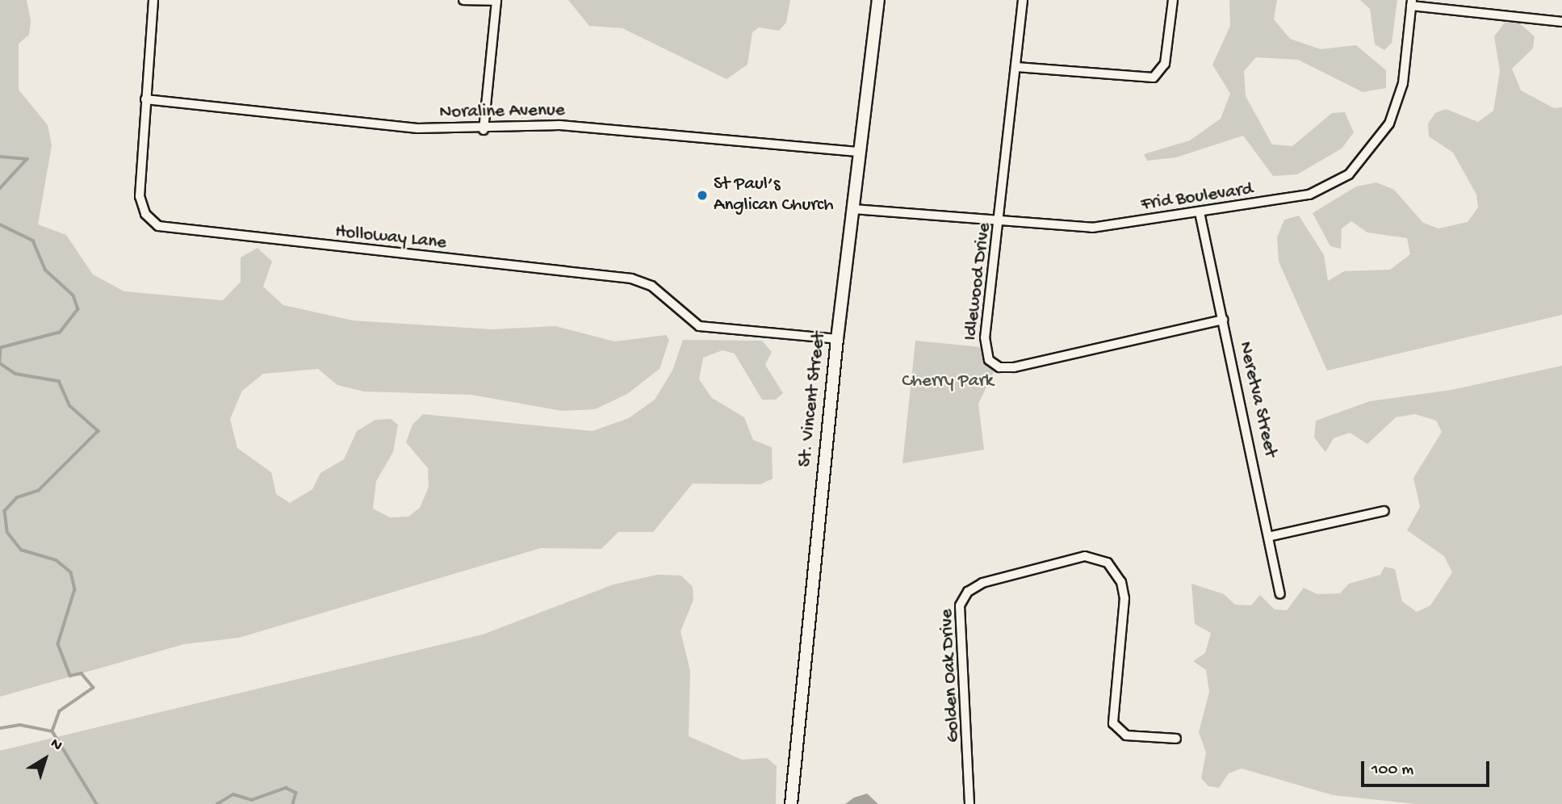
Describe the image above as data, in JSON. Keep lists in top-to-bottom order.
{
  "streets": {
    "street": [
      "Noraline Avenue",
      "Frid Boulevard",
      "Holloway Lane",
      "Idlewood Drive",
      "St. Vincent Street",
      "Neretva Street",
      "Golden Oak Drive"
    ]
  },
  "crossings": [
    ["Noraline Avenue", "Holloway Lane"],
    ["Noraline Avenue", "St. Vincent Street"],
    ["Frid Boulevard", "Idlewood Drive"],
    ["Frid Boulevard", "St. Vincent Street"],
    ["Frid Boulevard", "Neretva Street"],
    ["Holloway Lane", "St. Vincent Street"],
    ["Idlewood Drive", "Neretva Street"]
  ],
  "parks": ["Cherry Park"],
  "places": ["St Paul’s Anglican Church"],
  "scale_bar": "100 m",
  "north": "top right"
}
